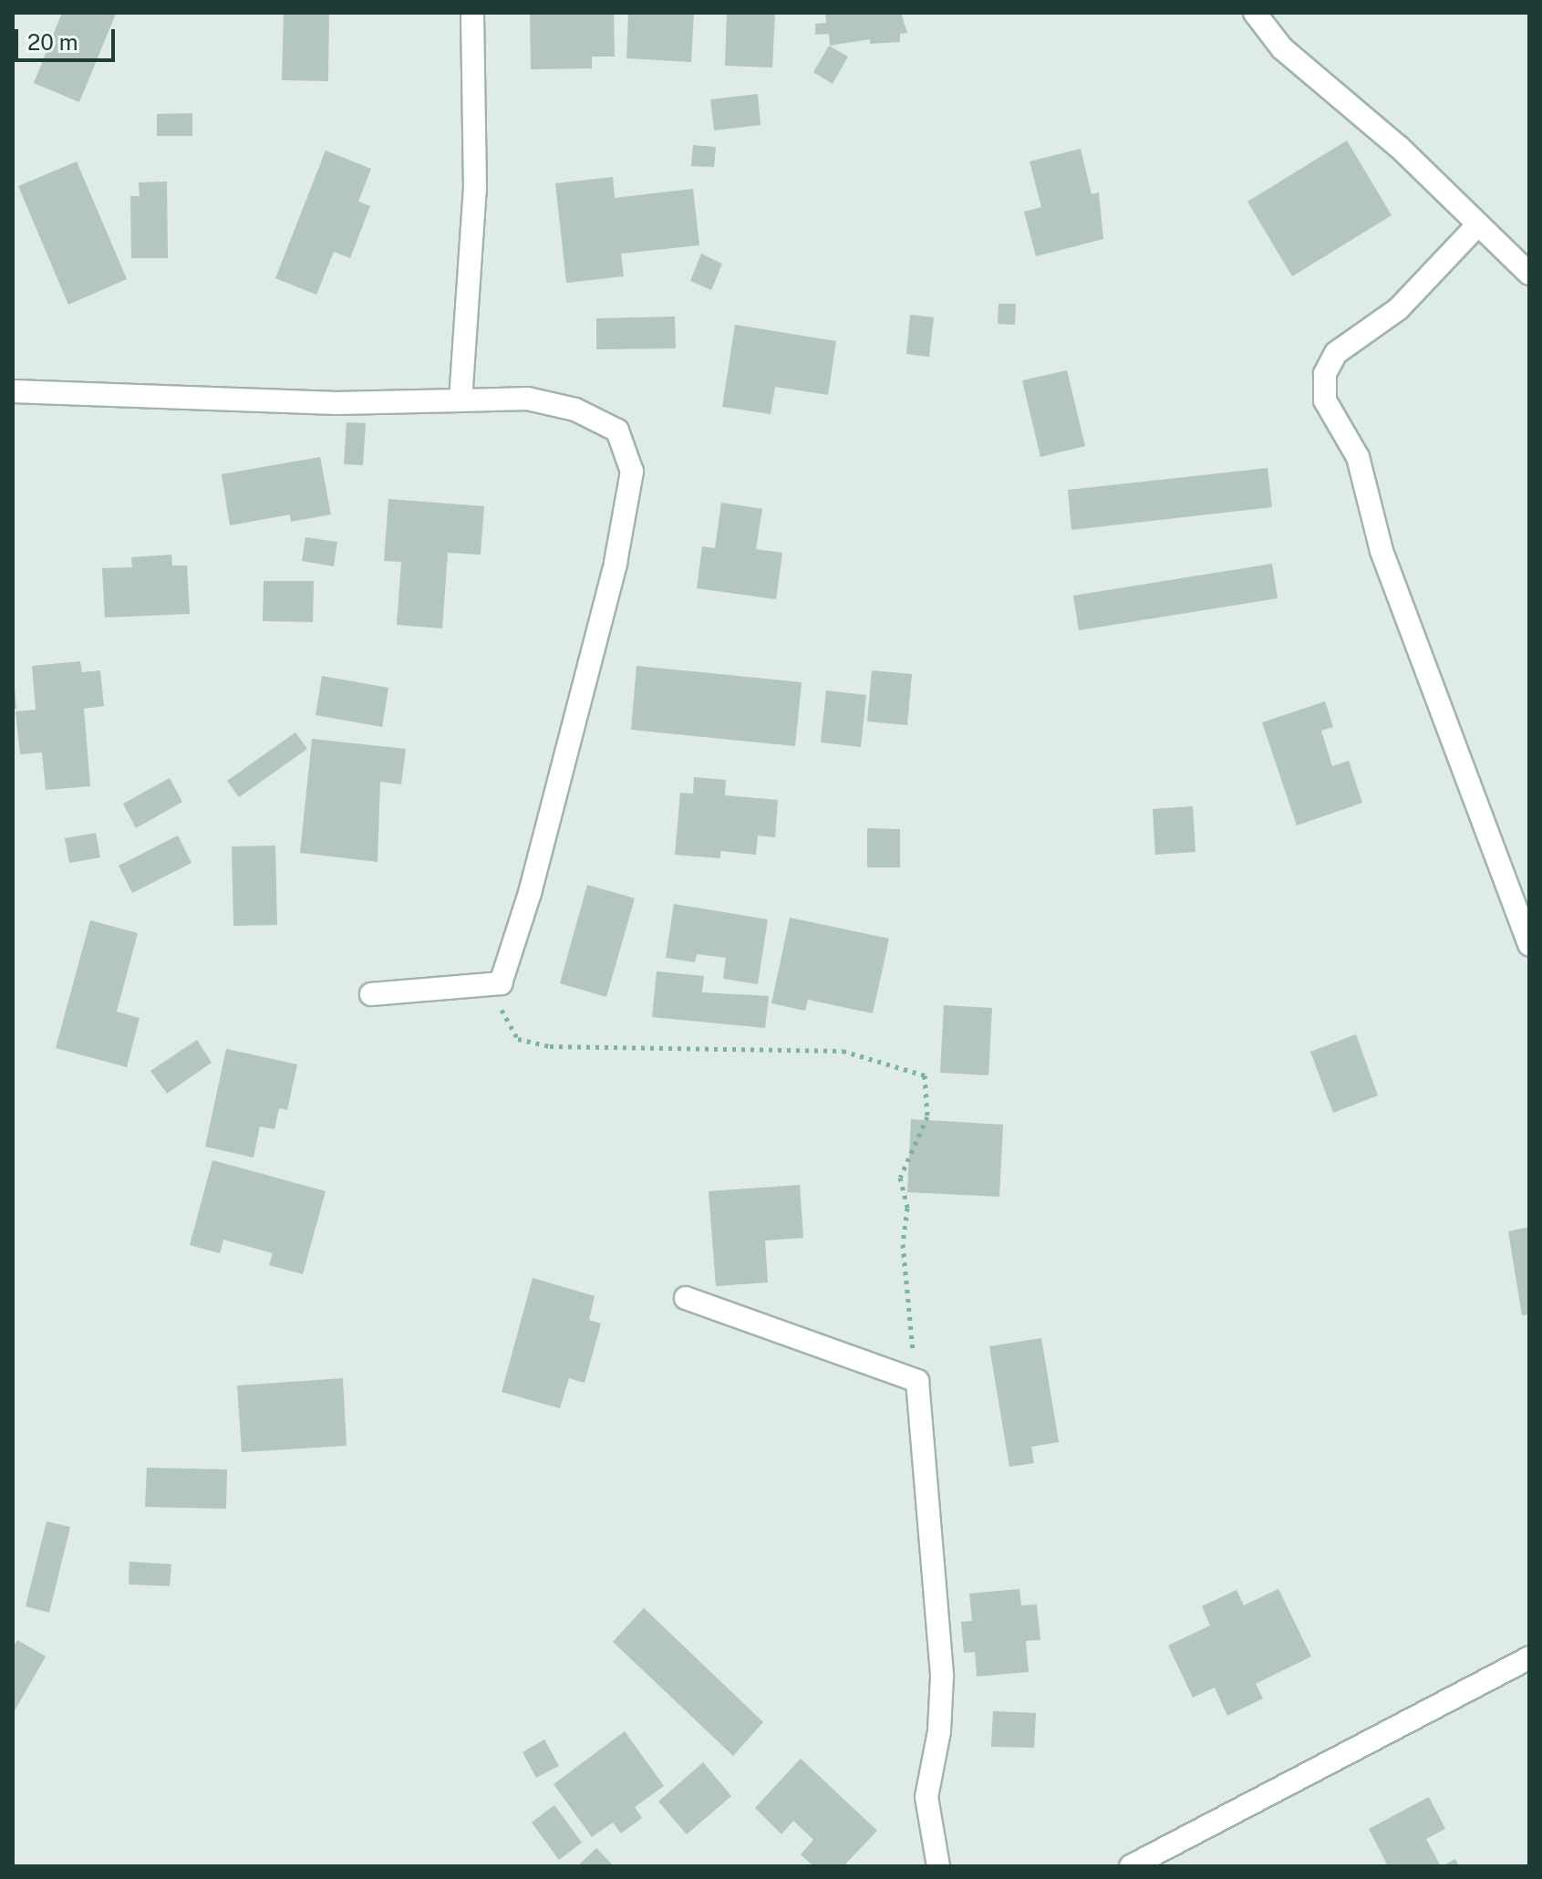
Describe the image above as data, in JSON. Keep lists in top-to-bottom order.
{
  "scale_bar": "20 m"
}
